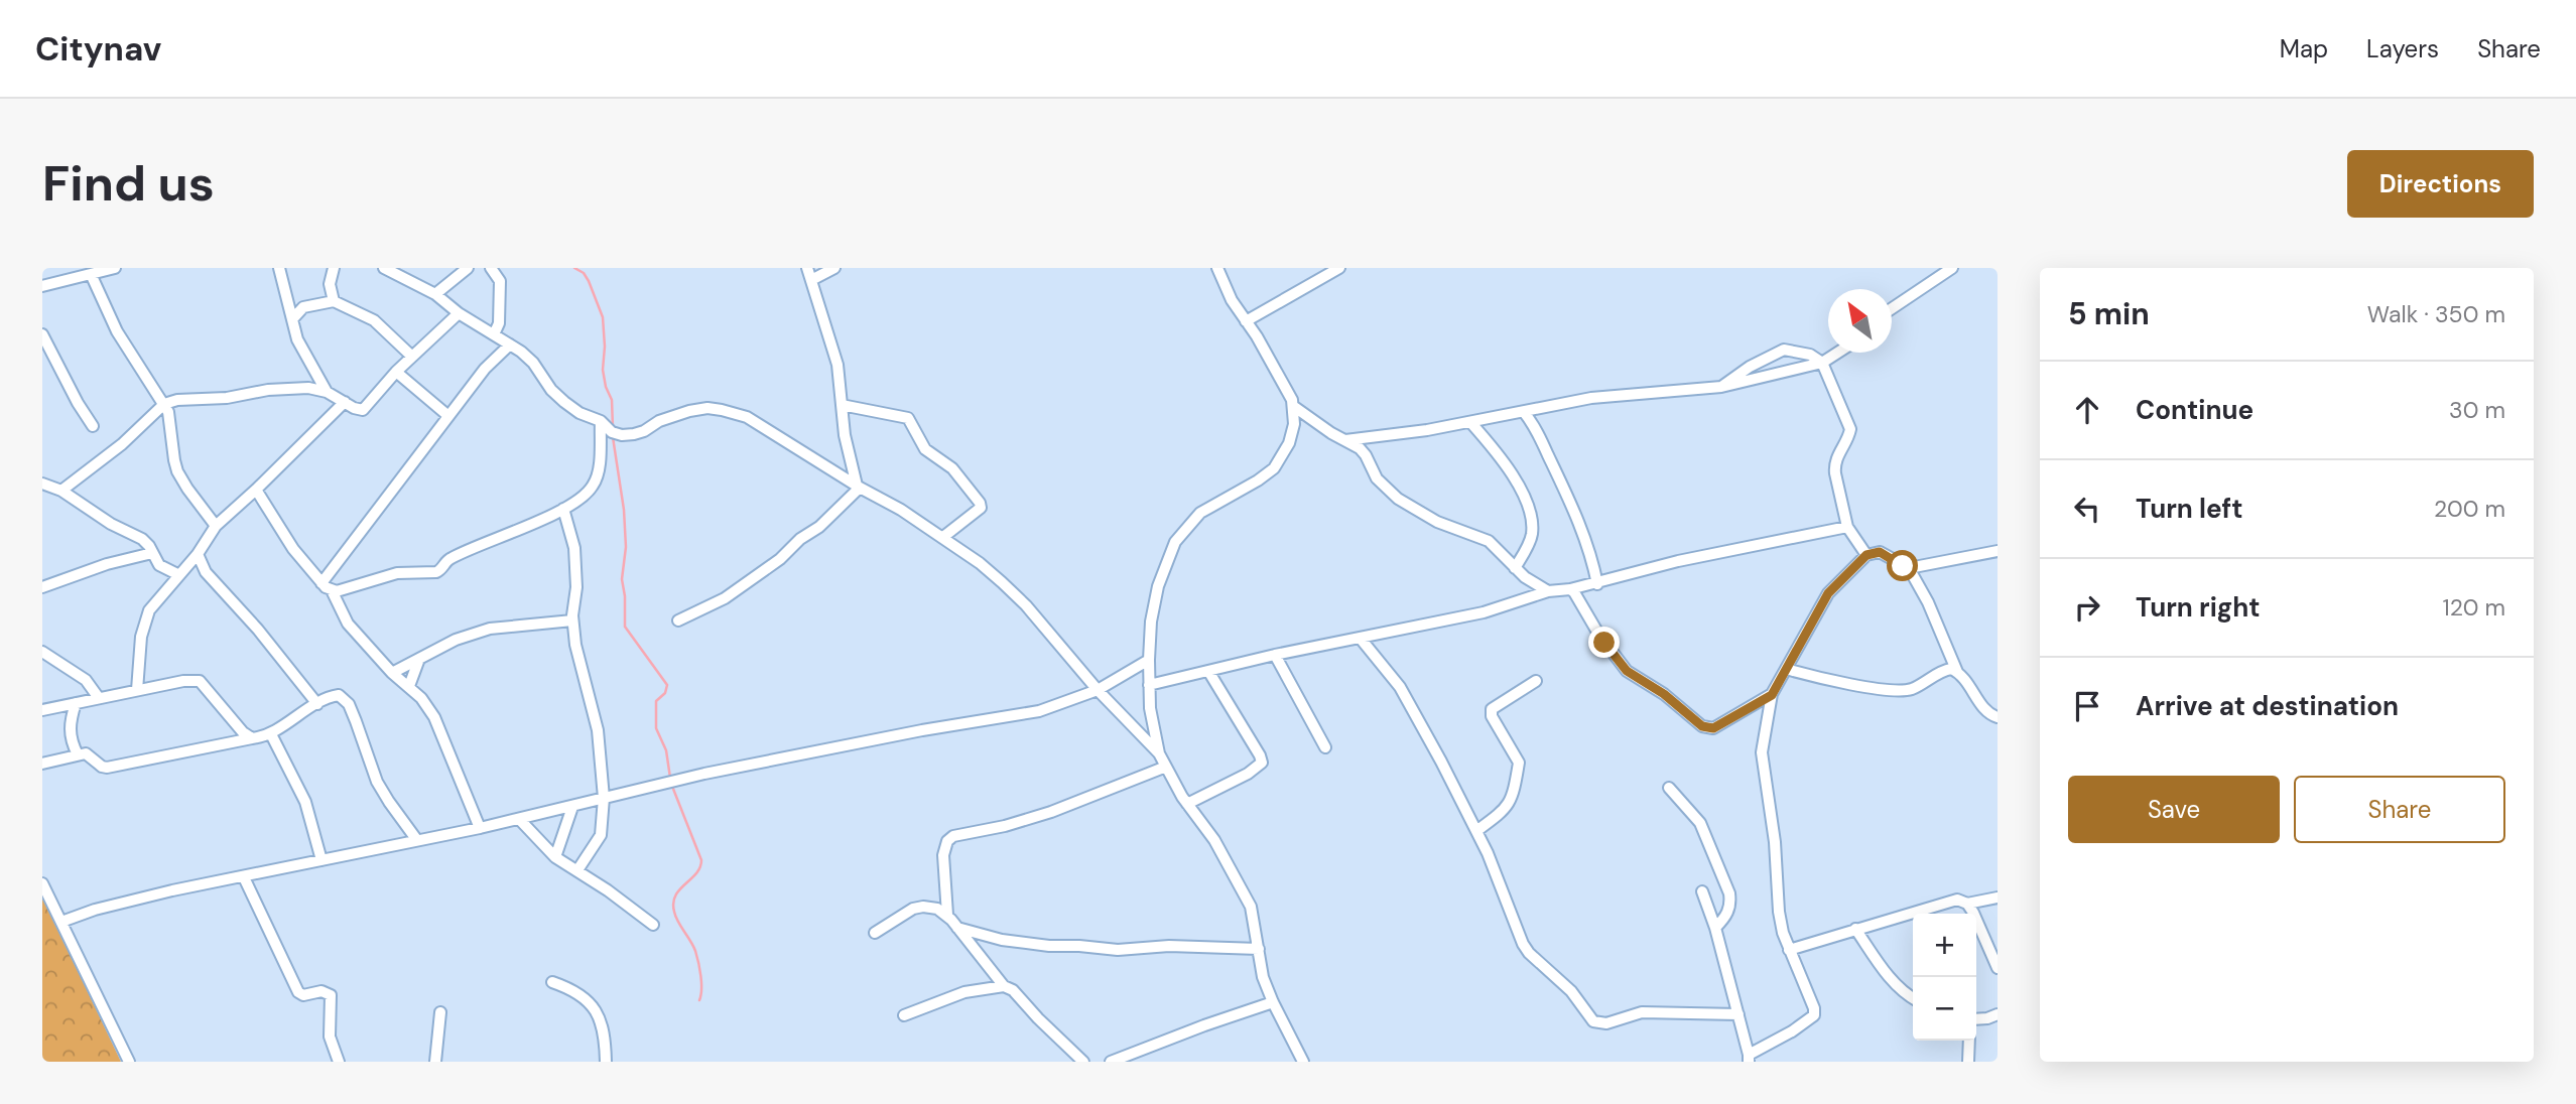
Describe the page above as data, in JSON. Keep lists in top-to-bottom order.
{
  "north": "top left",
  "page": {
    "header": "Citynav",
    "nav": ["Map", "Layers", "Share"],
    "buttons": [
      "Directions",
      ["Save", "Share"]
    ],
    "title": "Find us",
    "heading": ["5 min", "Walk · 350 m"],
    "list": [
      ["Continue", "30 m"],
      ["Turn left", "200 m"],
      ["Turn right", "120 m"],
      "Arrive at destination"
    ],
    "map_buttons": ["+", "−"]
  }
}
